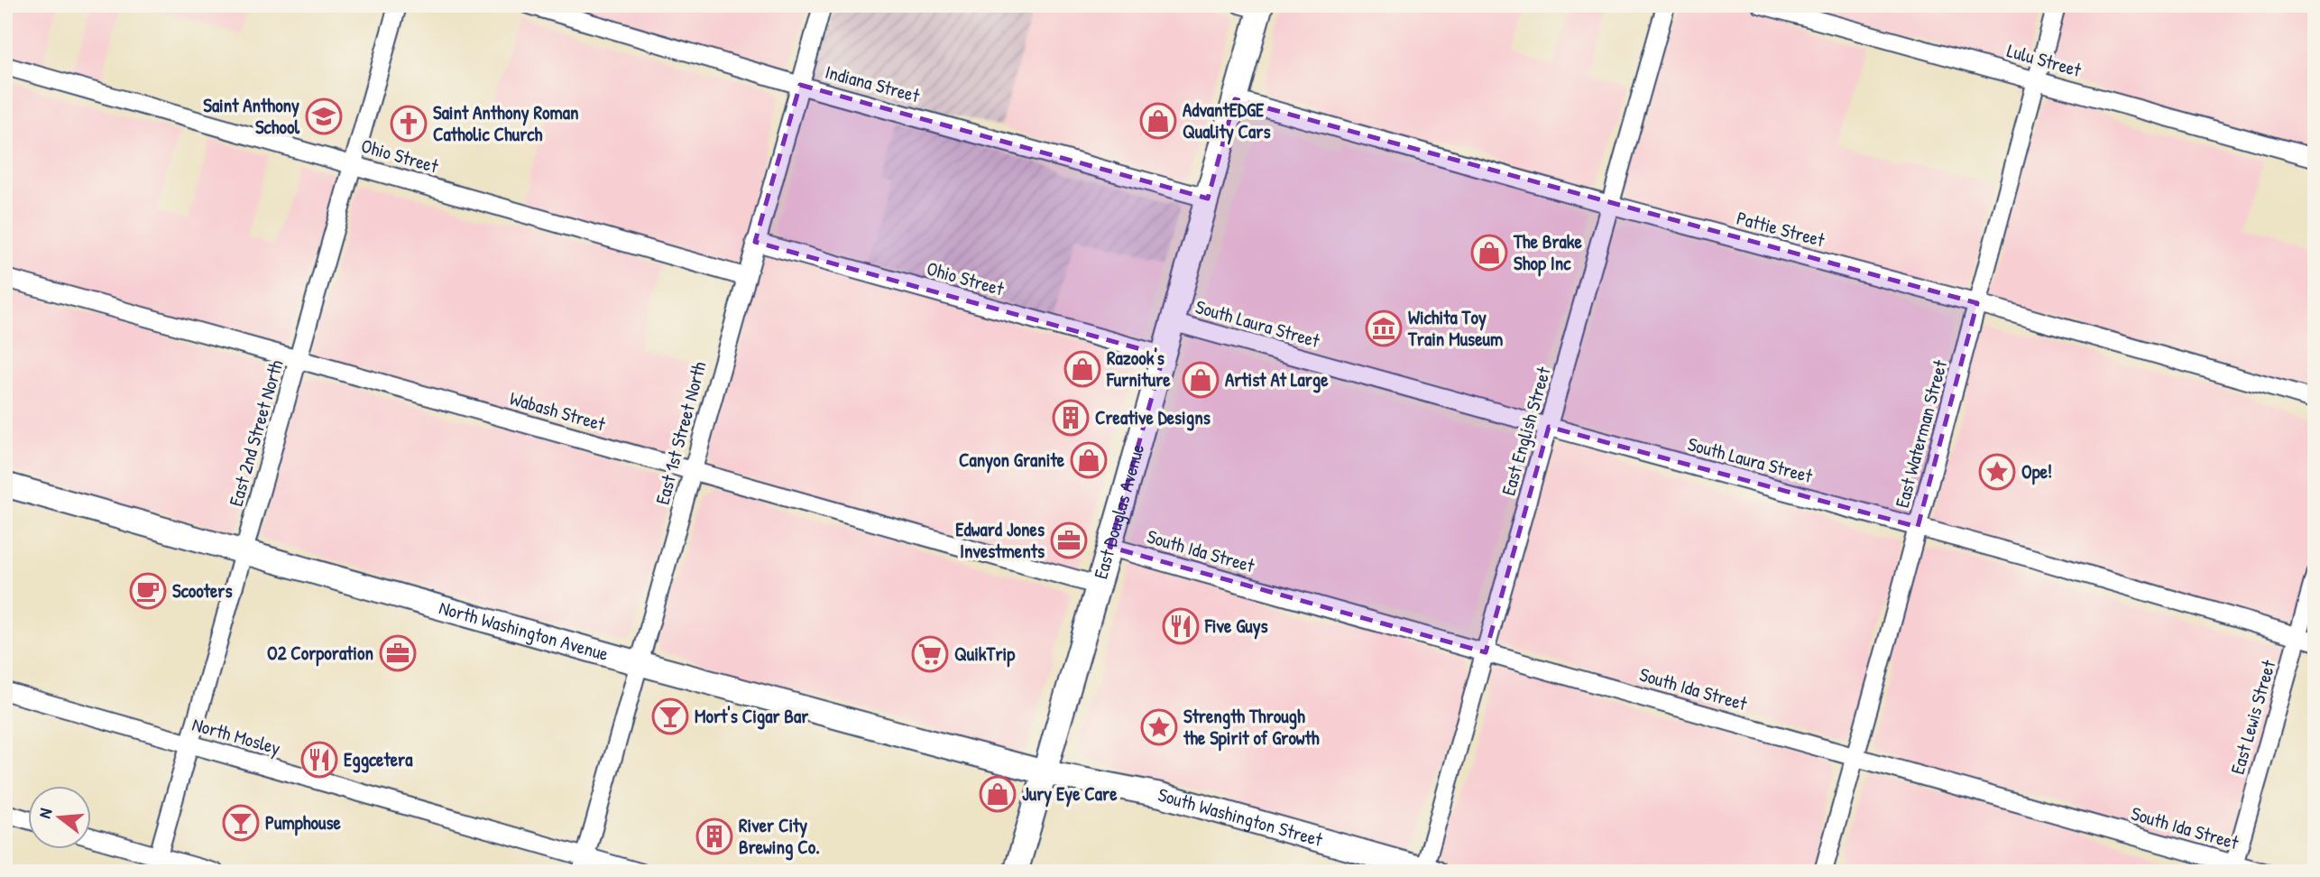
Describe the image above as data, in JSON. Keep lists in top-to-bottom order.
{
  "streets": {
    "main road": ["East Douglas Avenue", "North Washington Avenue", "South Washington Street"],
    "street": [
      "Lulu Street",
      "Indiana Street",
      "Ohio Street",
      "Pattie Street",
      "South Laura Street",
      "Wabash Street",
      "East English Street",
      "East 2nd Street North",
      "East 1st Street North",
      "East Waterman Street",
      "South Ida Street",
      "East Lewis Street",
      "North Mosley"
    ]
  },
  "crossings": [
    ["Lulu Street", "East Waterman Street"],
    ["Indiana Street", "East 1st Street North"],
    ["Indiana Street", "East Douglas Avenue"],
    ["Ohio Street", "East 2nd Street North"],
    ["Ohio Street", "East 1st Street North"],
    ["Ohio Street", "East Douglas Avenue"],
    ["Pattie Street", "East English Street"],
    ["Pattie Street", "East Waterman Street"],
    ["Pattie Street", "East Douglas Avenue"],
    ["South Laura Street", "East English Street"],
    ["South Laura Street", "East Waterman Street"],
    ["South Laura Street", "East Douglas Avenue"],
    ["South Laura Street", "East Lewis Street"],
    ["Wabash Street", "East 2nd Street North"],
    ["Wabash Street", "East 1st Street North"],
    ["Wabash Street", "East Douglas Avenue"],
    ["East English Street", "South Ida Street"],
    ["East English Street", "South Washington Street"],
    ["East 2nd Street North", "North Washington Avenue"],
    ["East 2nd Street North", "North Mosley"],
    ["East 1st Street North", "North Washington Avenue"],
    ["East 1st Street North", "North Mosley"],
    ["East Waterman Street", "South Ida Street"],
    ["East Douglas Avenue", "South Ida Street"],
    ["East Douglas Avenue", "North Washington Avenue"],
    ["East Douglas Avenue", "South Washington Street"],
    ["South Ida Street", "East Lewis Street"],
    ["North Washington Avenue", "South Washington Street"]
  ],
  "places": {
    "school or university": ["Saint Anthony School"],
    "shop": [
      "AdvantEDGE Quality Cars",
      "The Brake Shop Inc",
      "Razook's Furniture",
      "Artist At Large",
      "Canyon Granite",
      "Jury Eye Care"
    ],
    "church": ["Saint Anthony Roman Catholic Church"],
    "museum": ["Wichita Toy Train Museum"],
    "building": ["Creative Designs", "River City Brewing Co."],
    "place": ["Ope!", "Strength Through the Spirit of Growth"],
    "office": ["Edward Jones Investments", "O2 Corporation"],
    "cafe": ["Scooters"],
    "restaurant": ["Five Guys", "Eggcetera"],
    "supermarket": ["QuikTrip"],
    "bar": ["Mort's Cigar Bar", "Pumphouse"]
  },
  "north": "left"
}
